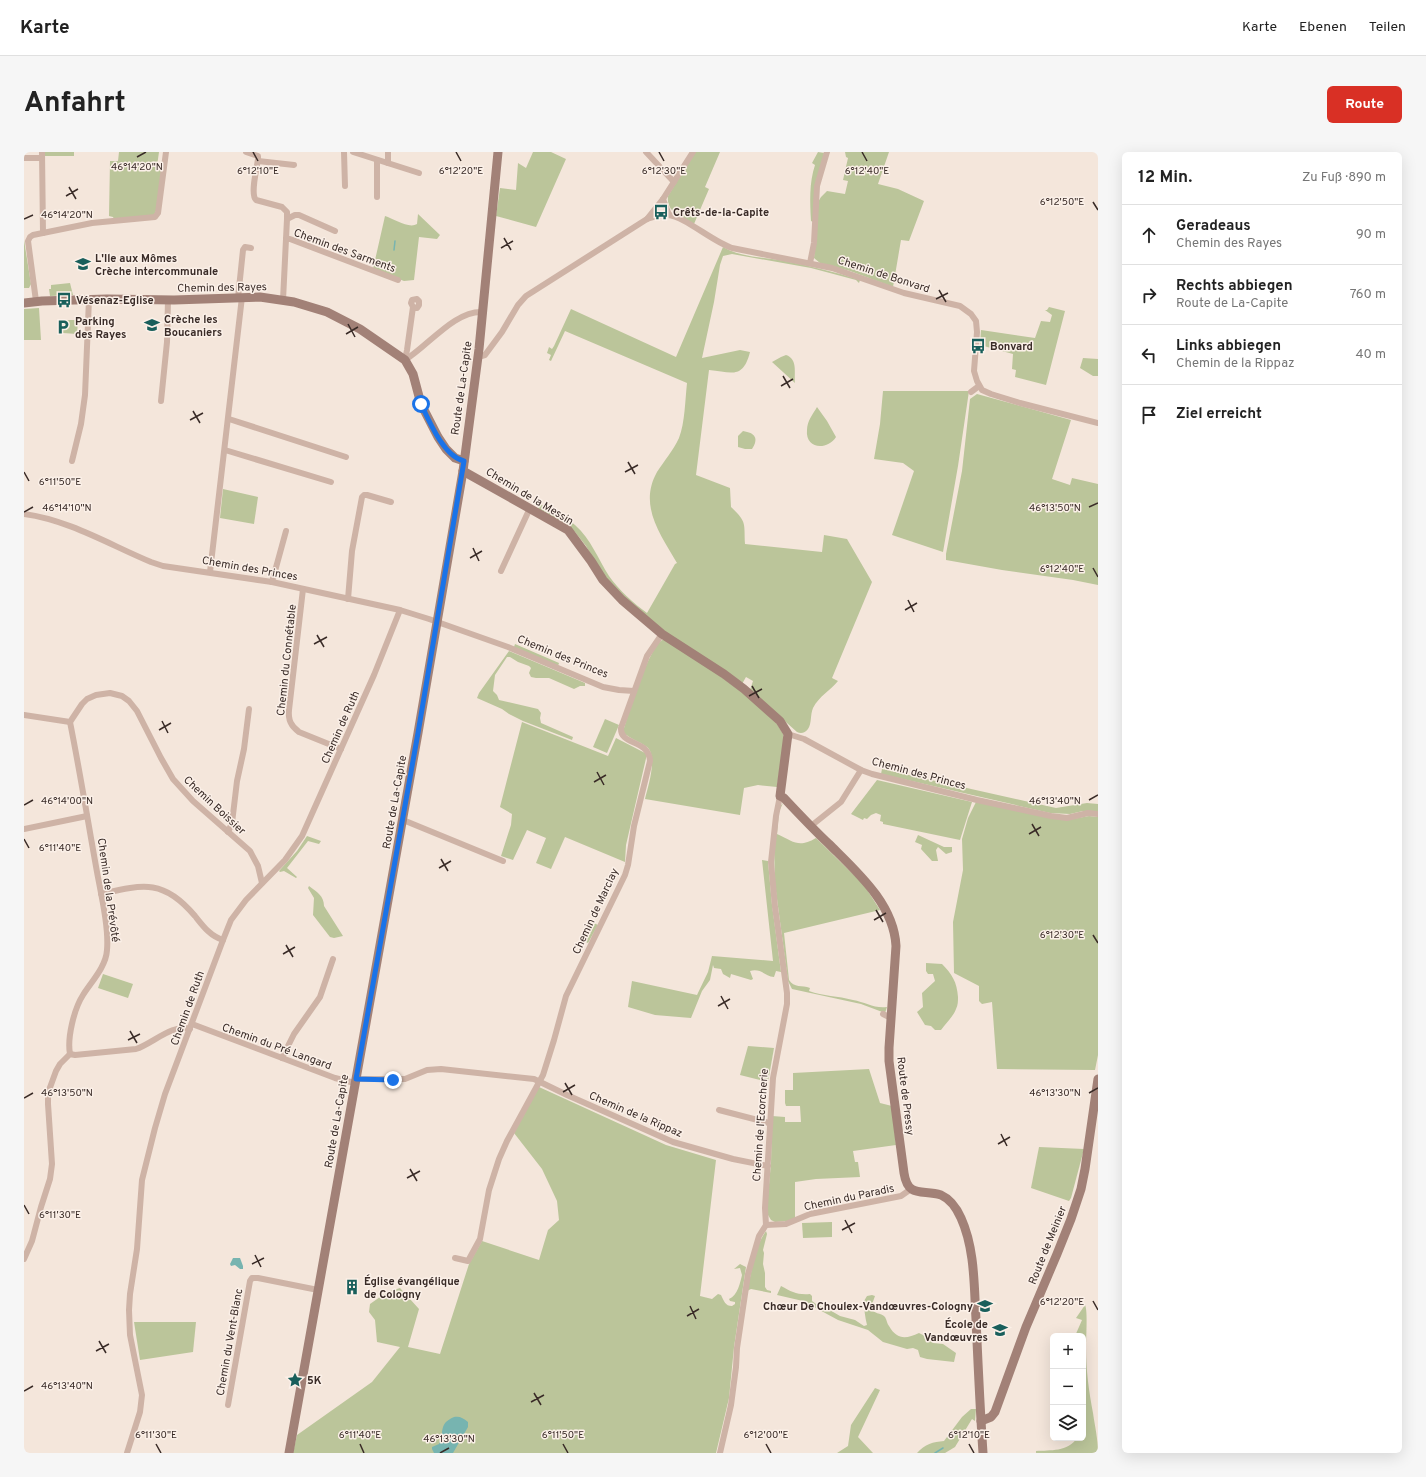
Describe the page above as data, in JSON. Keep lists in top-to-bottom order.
{
  "streets": {
    "street": [
      "Chemin des Sarments",
      "Chemin de Bonvard",
      "Chemin des Rayes",
      "Route de La-Capite",
      "Chemin de la Messin",
      "Chemin des Princes",
      "Chemin du Connétable",
      "Chemin de Ruth",
      "Chemin Boissier",
      "Chemin de la Prévôté",
      "Chemin de Marclay",
      "Chemin du Pré Langard",
      "Route de Pressy",
      "Chemin de la Rippaz",
      "Chemin de l'Ecorcherie",
      "Chemin du Paradis",
      "Route de Meinier",
      "Chemin du Vent-Blanc"
    ]
  },
  "crossings": [
    ["Chemin des Sarments", "Chemin des Rayes"],
    ["Chemin des Rayes", "Route de La-Capite"],
    ["Chemin des Rayes", "Chemin de la Messin"],
    ["Route de La-Capite", "Chemin de la Messin"],
    ["Route de La-Capite", "Chemin des Princes"],
    ["Route de La-Capite", "Chemin du Pré Langard"],
    ["Route de La-Capite", "Chemin de la Rippaz"],
    ["Route de La-Capite", "Chemin du Vent-Blanc"],
    ["Chemin des Princes", "Chemin du Connétable"],
    ["Chemin des Princes", "Chemin de Ruth"],
    ["Chemin des Princes", "Chemin de Marclay"],
    ["Chemin du Connétable", "Chemin de Ruth"],
    ["Chemin de Ruth", "Chemin Boissier"],
    ["Chemin de Ruth", "Chemin du Pré Langard"],
    ["Chemin Boissier", "Chemin de la Prévôté"],
    ["Chemin de Marclay", "Chemin de la Rippaz"],
    ["Chemin du Pré Langard", "Chemin de la Rippaz"],
    ["Route de Pressy", "Chemin de l'Ecorcherie"],
    ["Route de Pressy", "Chemin du Paradis"],
    ["Chemin de la Rippaz", "Chemin de l'Ecorcherie"],
    ["Chemin de l'Ecorcherie", "Chemin du Paradis"]
  ],
  "places": {
    "bus stop": ["Crêts-de-la-Capite", "Vésenaz-Eglise", "Bonvard"],
    "school or university": [
      "L'Ile aux Mômes Crèche intercommunale",
      "Crèche les Boucaniers",
      "Chœur De Choulex-Vandœuvres-Cologny",
      "École de Vandœuvres"
    ],
    "parking": ["Parking des Rayes"],
    "building": ["Église évangélique de Cologny"],
    "place": ["5K"]
  },
  "page": {
    "header": "Karte",
    "nav": ["Karte", "Ebenen", "Teilen"],
    "title": "Anfahrt",
    "buttons": "Route",
    "heading": ["12 Min.", "Zu Fuß · 890 m"],
    "list": [
      ["Geradeaus", "Chemin des Rayes", "90 m"],
      ["Rechts abbiegen", "Route de La-Capite", "760 m"],
      ["Links abbiegen", "Chemin de la Rippaz", "40 m"],
      "Ziel erreicht"
    ],
    "map_buttons": ["+", "−"]
  },
  "coordinates": [
    "46°14'20\"N",
    "6°12'10\"E",
    "6°12'20\"E",
    "6°12'30\"E",
    "6°12'40\"E",
    "6°12'50\"E",
    "6°11'50\"E",
    "46°13'50\"N",
    "46°14'10\"N",
    "46°13'40\"N",
    "46°14'00\"N",
    "6°11'40\"E",
    "46°13'30\"N",
    "6°11'30\"E",
    "6°12'00\"E"
  ]
}
